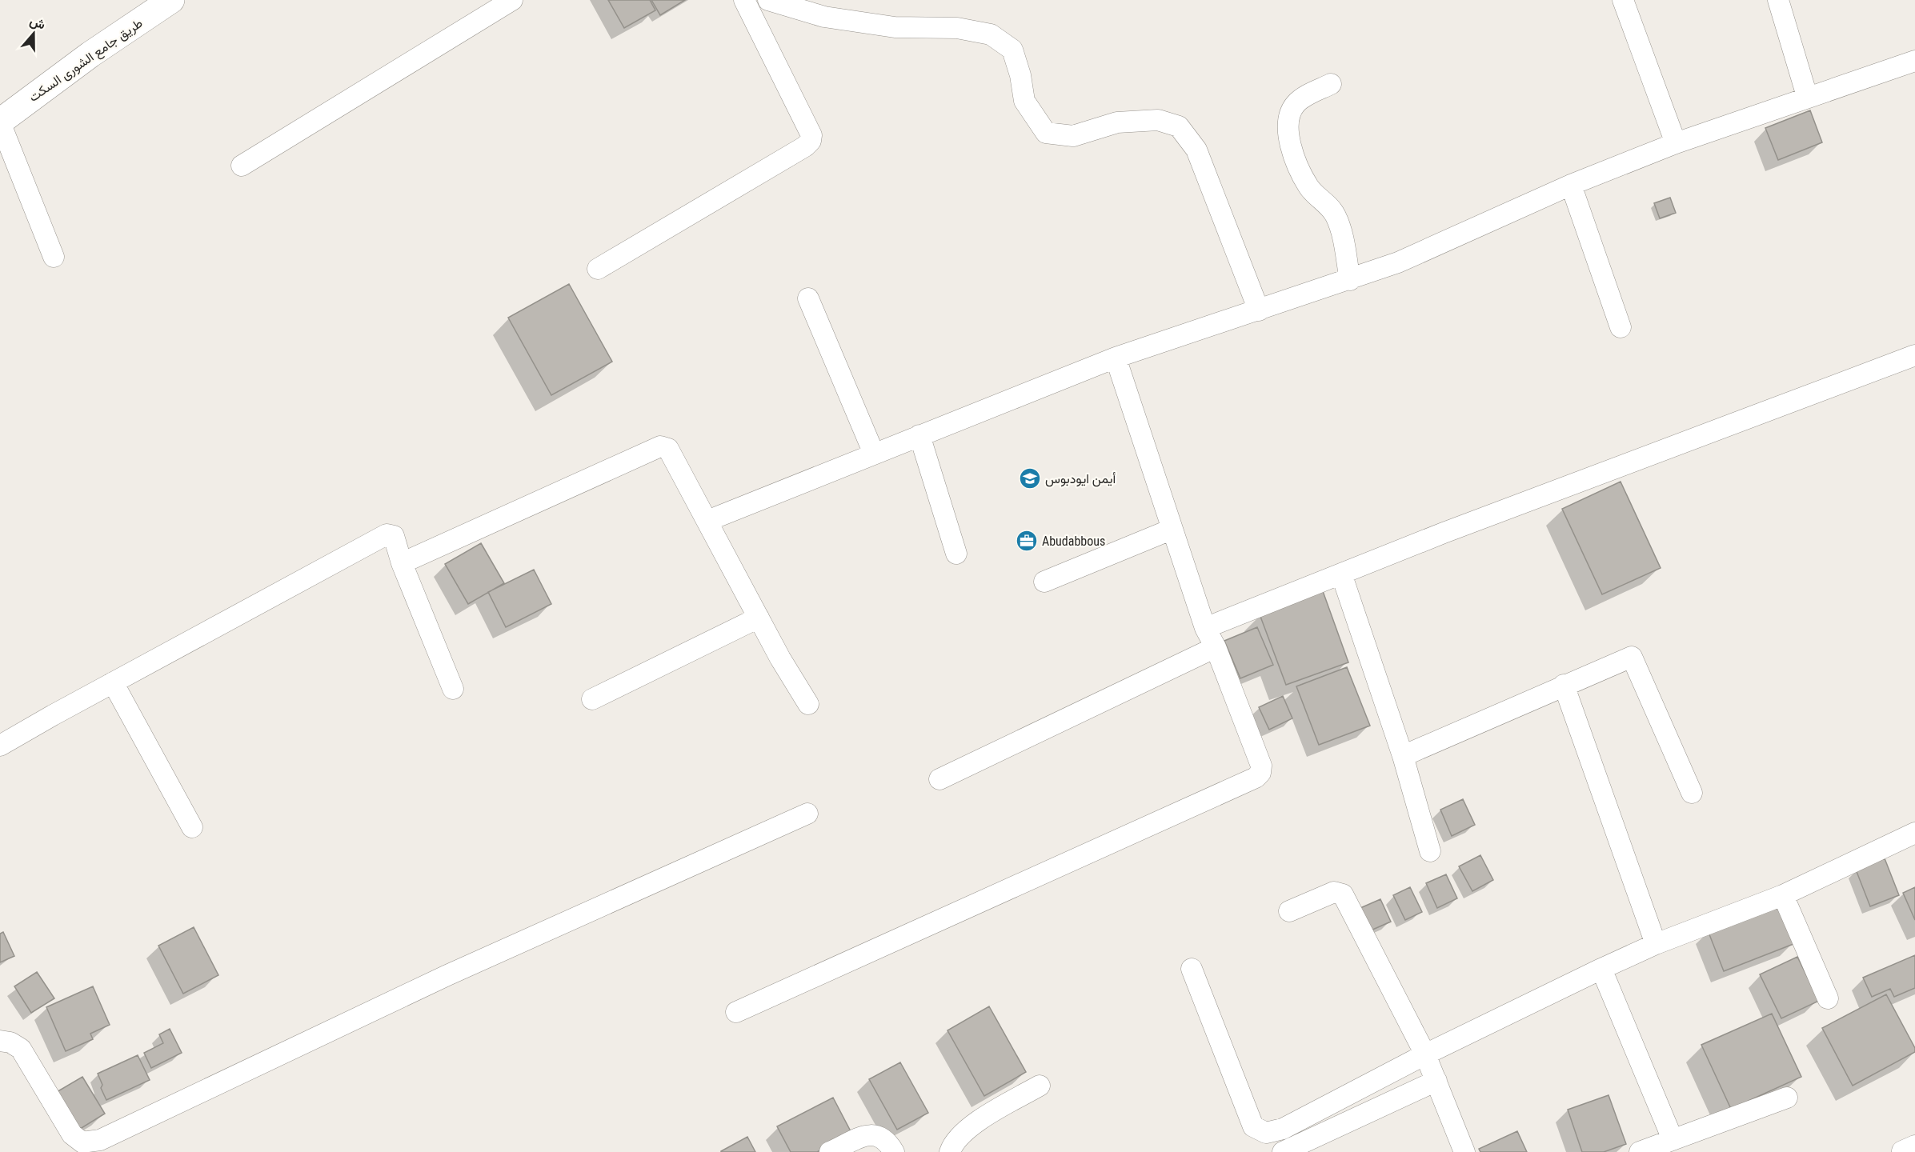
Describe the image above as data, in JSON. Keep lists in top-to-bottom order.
{
  "streets": {
    "main road": ["طريق جامع الشورى السكت"]
  },
  "places": {
    "school or university": ["أيمن ايودبوس"],
    "office": ["Abudabbous"]
  },
  "north": "top"
}
